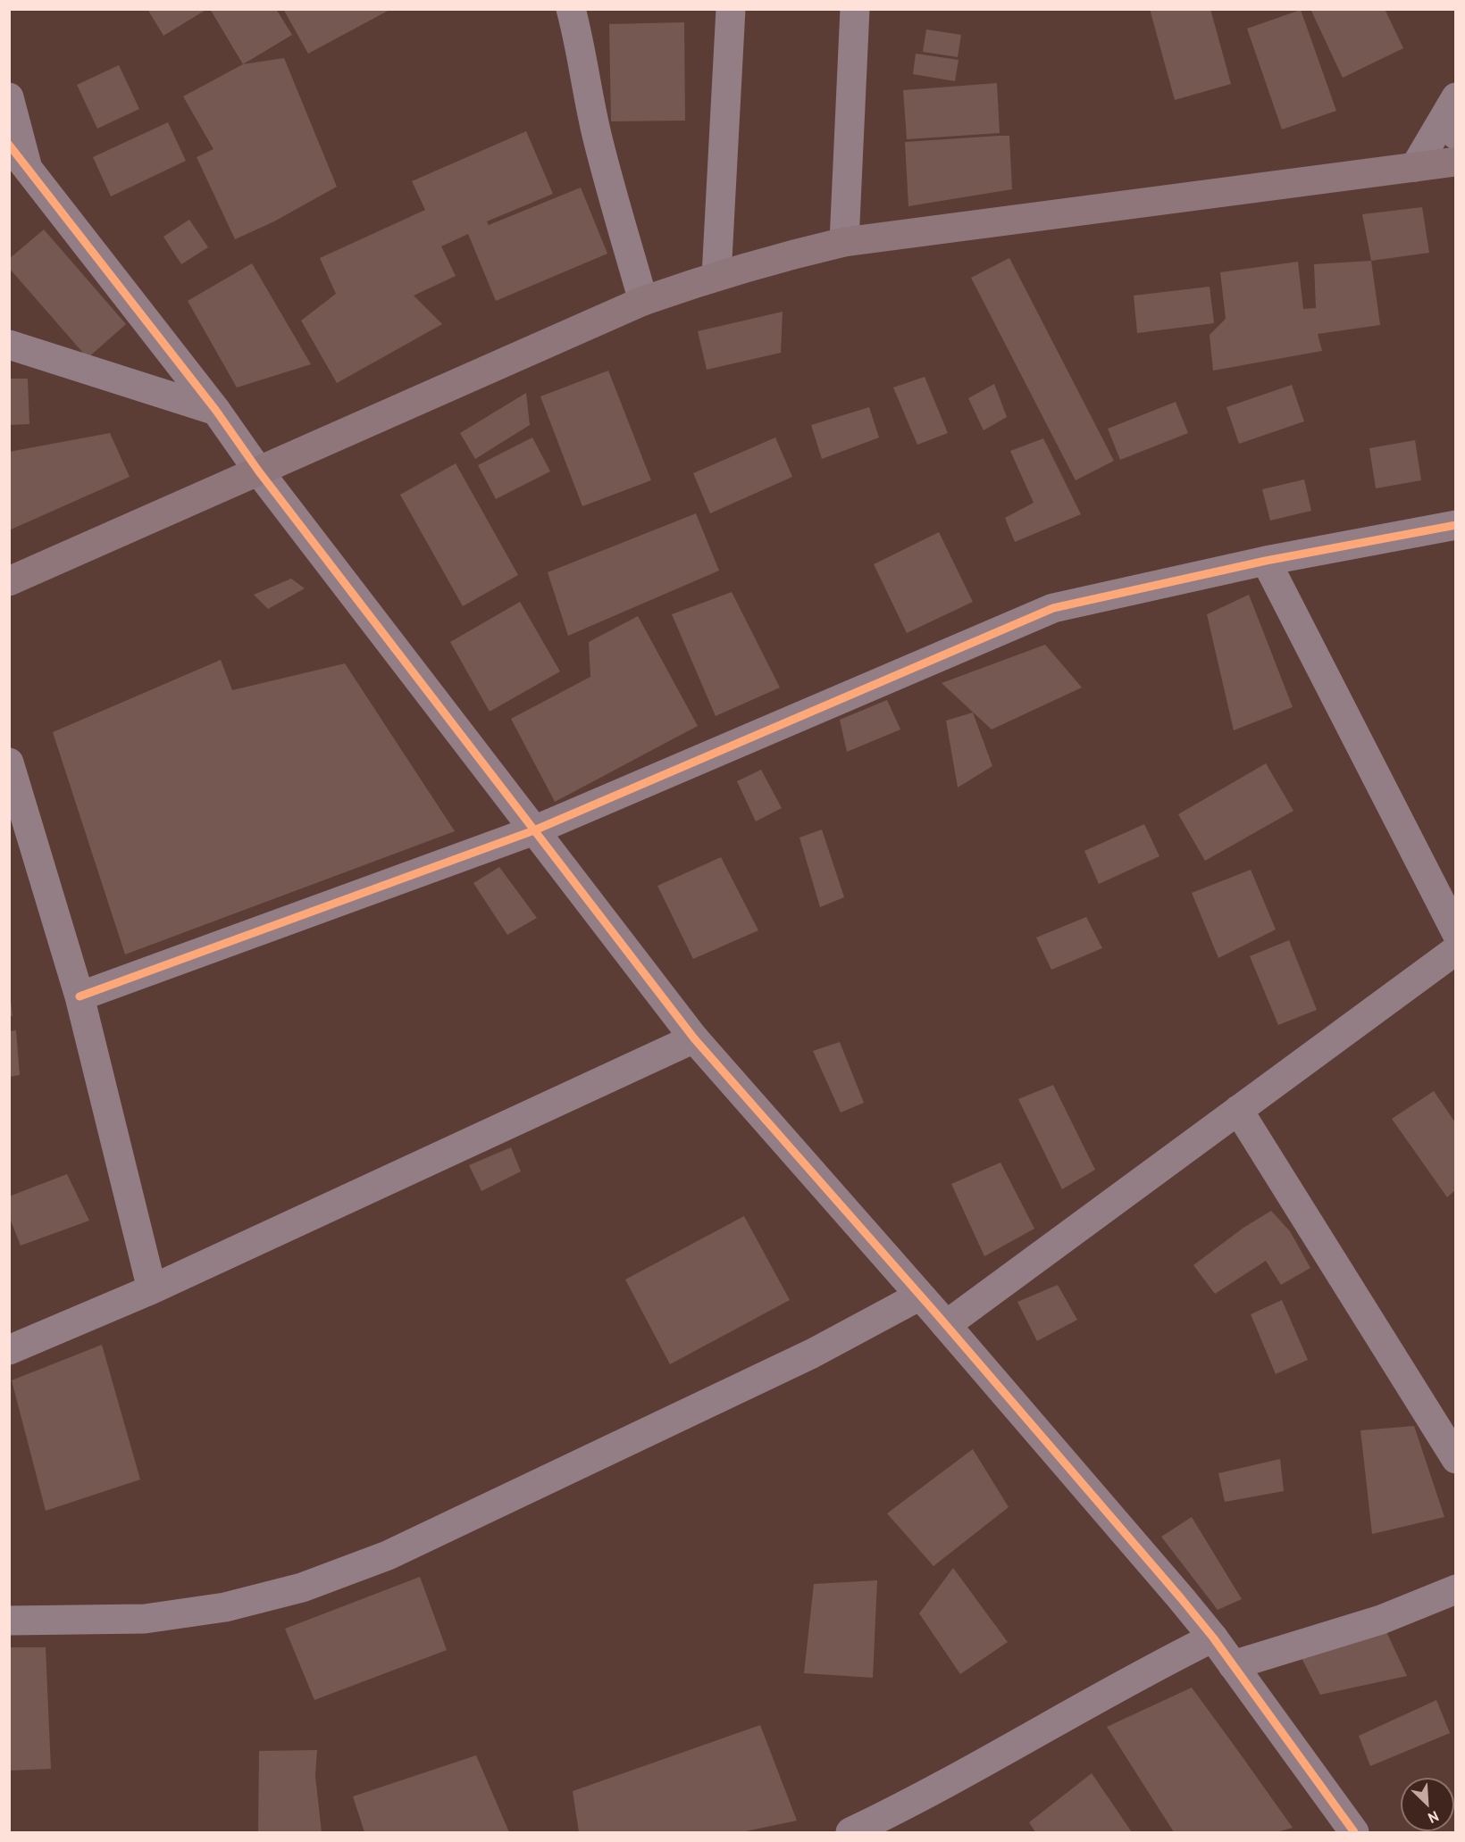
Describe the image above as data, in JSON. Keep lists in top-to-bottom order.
{
  "north": "bottom right"
}
